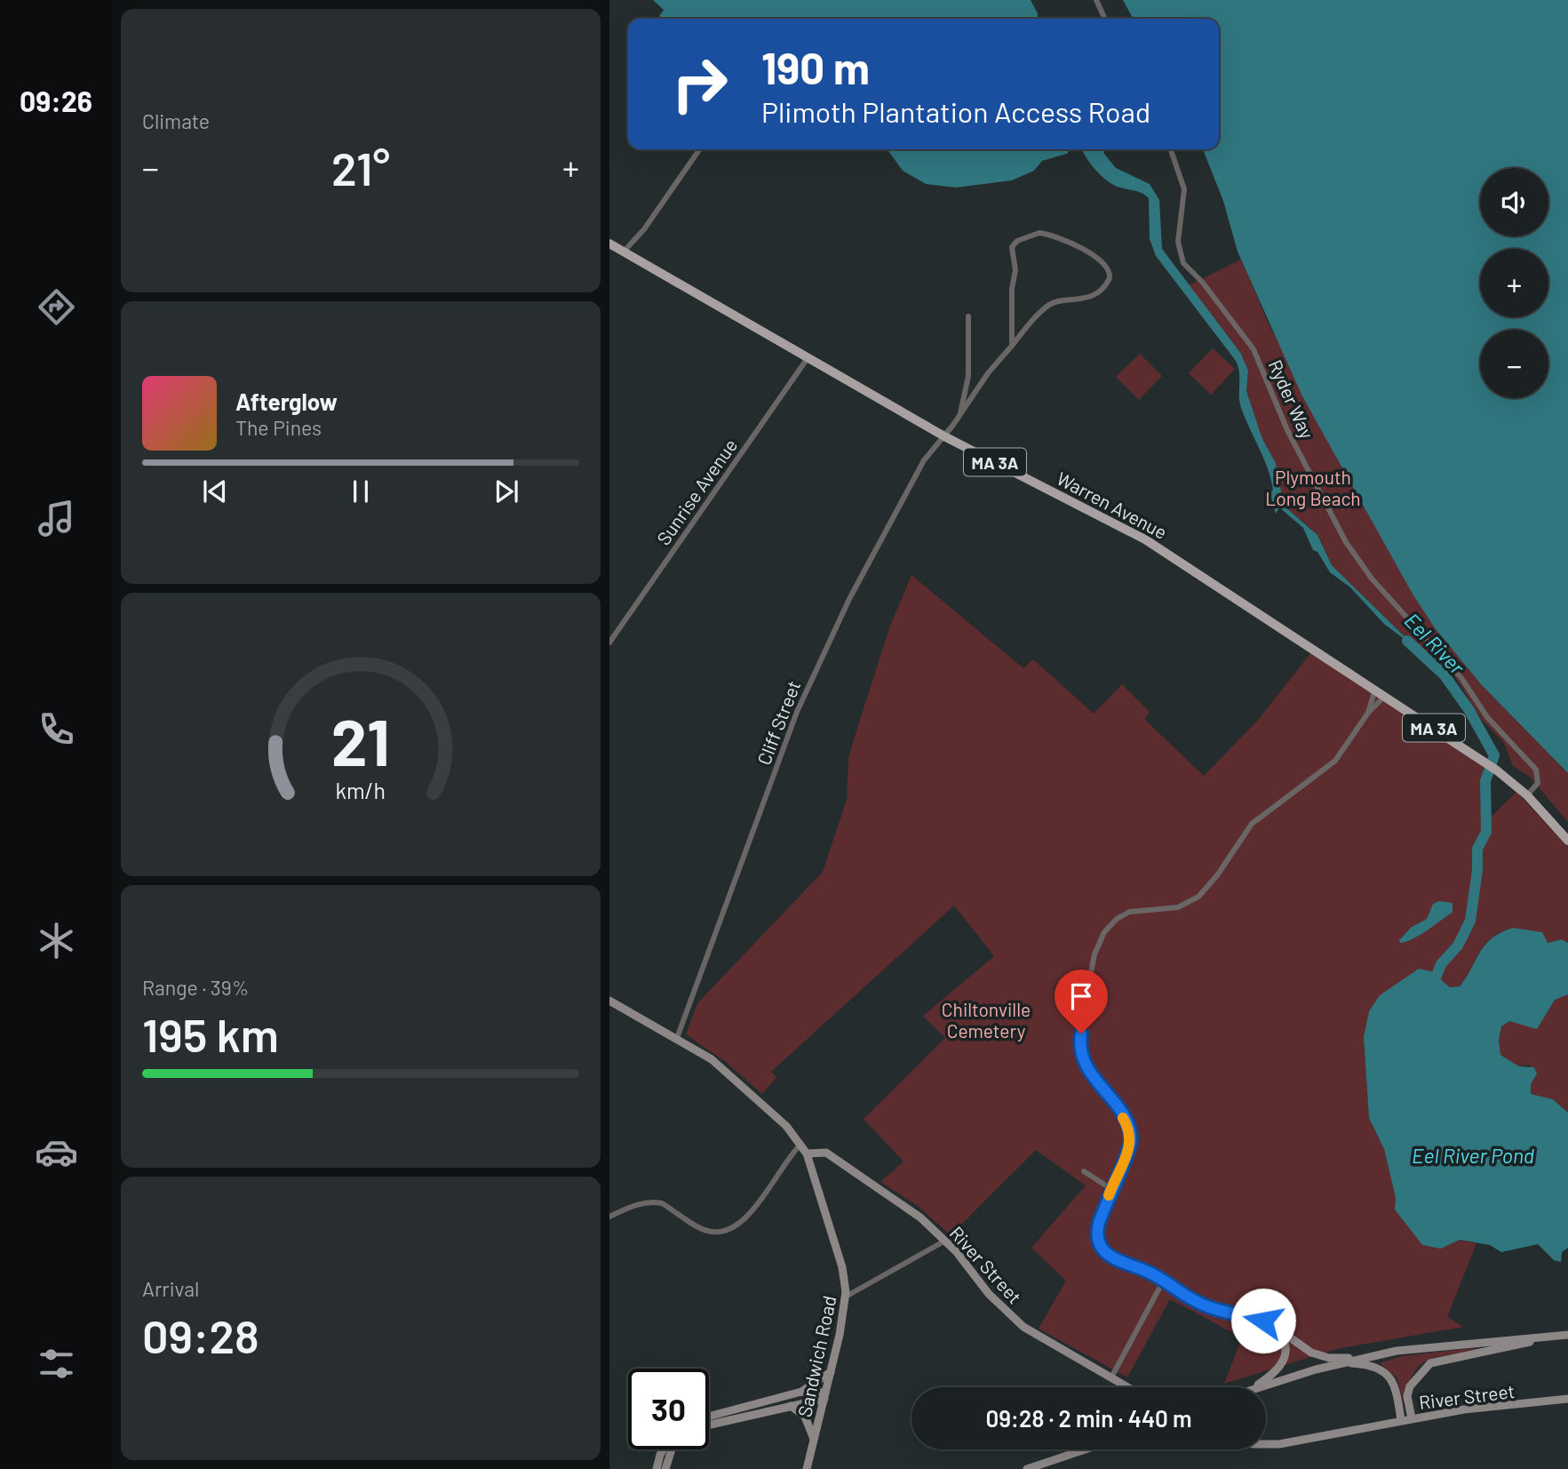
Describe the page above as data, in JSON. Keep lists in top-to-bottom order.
{
  "streets": {
    "main road": [
      "MA 3A",
      "Warren Avenue",
      "River Street",
      "Sandwich Road"
    ],
    "street": ["Ryder Way", "Sunrise Avenue", "Cliff Street"]
  },
  "crossings": [
    ["Ryder Way", "Warren Avenue"],
    ["Sunrise Avenue", "Warren Avenue"],
    ["Warren Avenue", "Cliff Street"],
    ["Cliff Street", "Sandwich Road"],
    ["River Street", "Sandwich Road"]
  ],
  "water": ["Eel River", "Eel River Pond"],
  "parks": ["Plymouth Long Beach", "Chiltonville Cemetery"],
  "page": {
    "tabs": "09:26",
    "tile": [
      "Climate",
      ["Range · 39%", "195 km"],
      ["Arrival", "09:28"]
    ],
    "turn": ["190 m", "Plimoth Plantation Access Road"],
    "heat": ["−", "21°", "+"],
    "map_buttons": ["+", "−"],
    "song": ["Afterglow", "The Pines"],
    "limit": "30",
    "trip": "09:28 · 2 min · 440 m",
    "gauge": ["21", "km/h"]
  }
}
